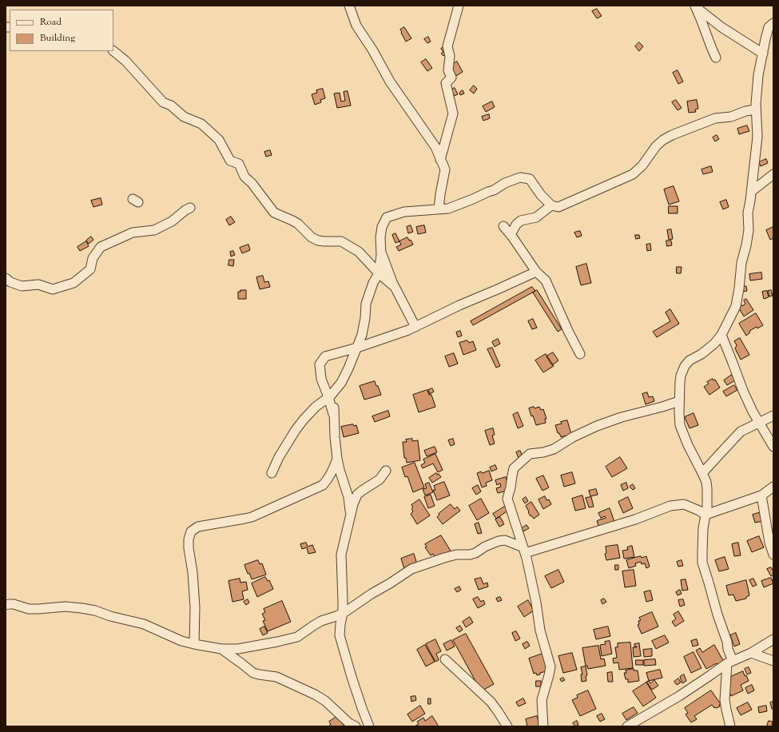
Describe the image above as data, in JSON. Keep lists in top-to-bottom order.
{
  "legend": ["Road", "Building"]
}
